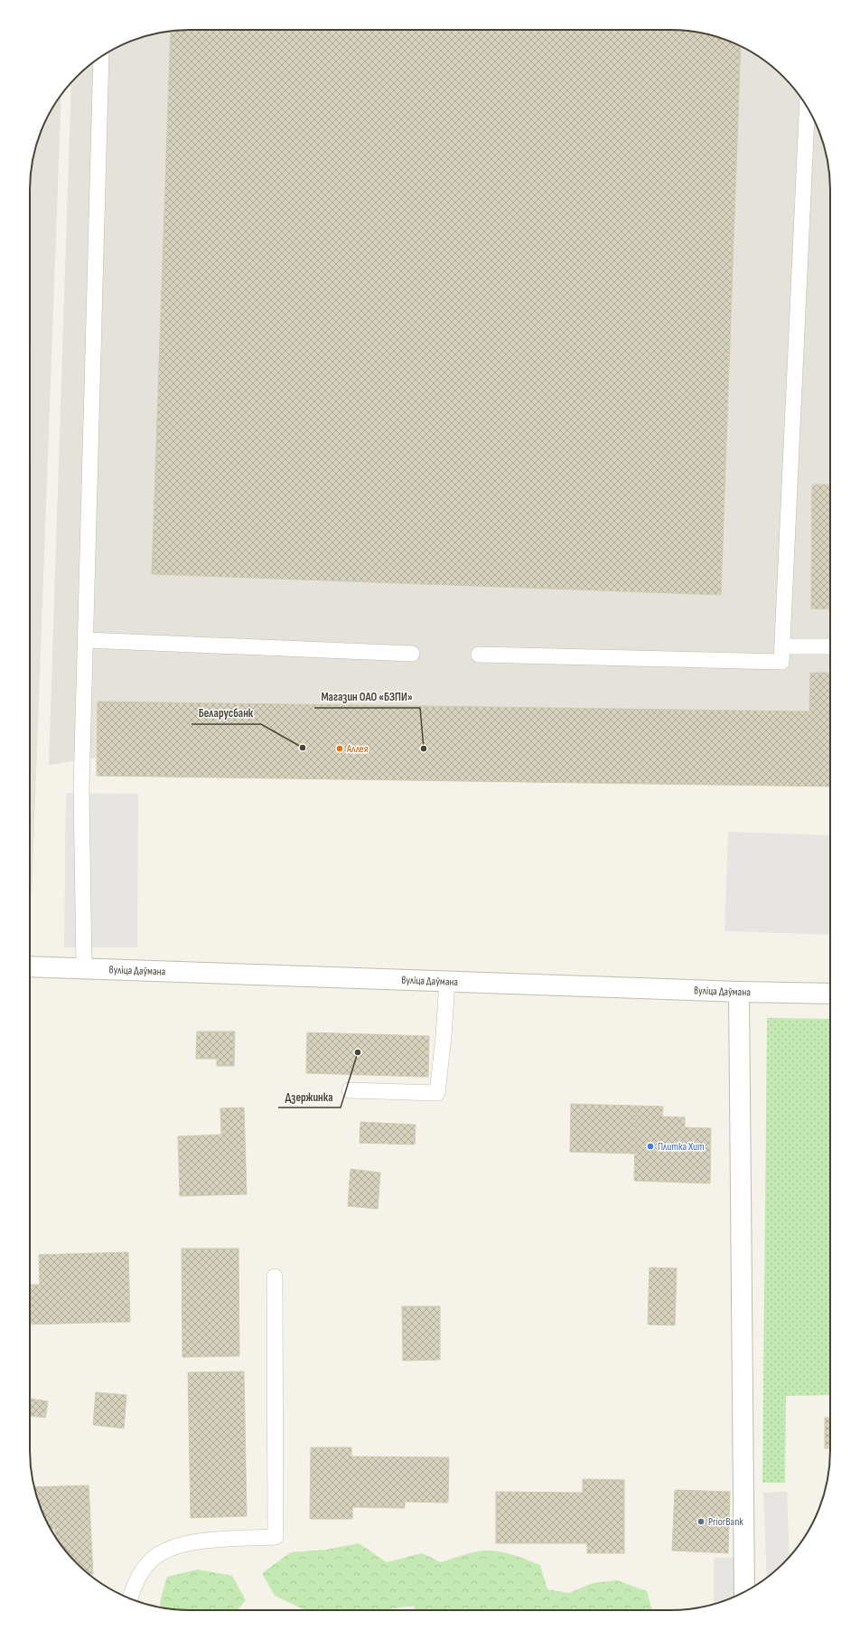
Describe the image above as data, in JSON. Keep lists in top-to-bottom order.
{
  "streets": {
    "street": ["вуліца Даўмана"]
  },
  "places": [
    "Беларусбанк",
    "Аллея",
    "Магазин ОАО «БЗПИ»",
    "Дзержинка",
    "Плитка Хит",
    "PriorBank"
  ]
}
